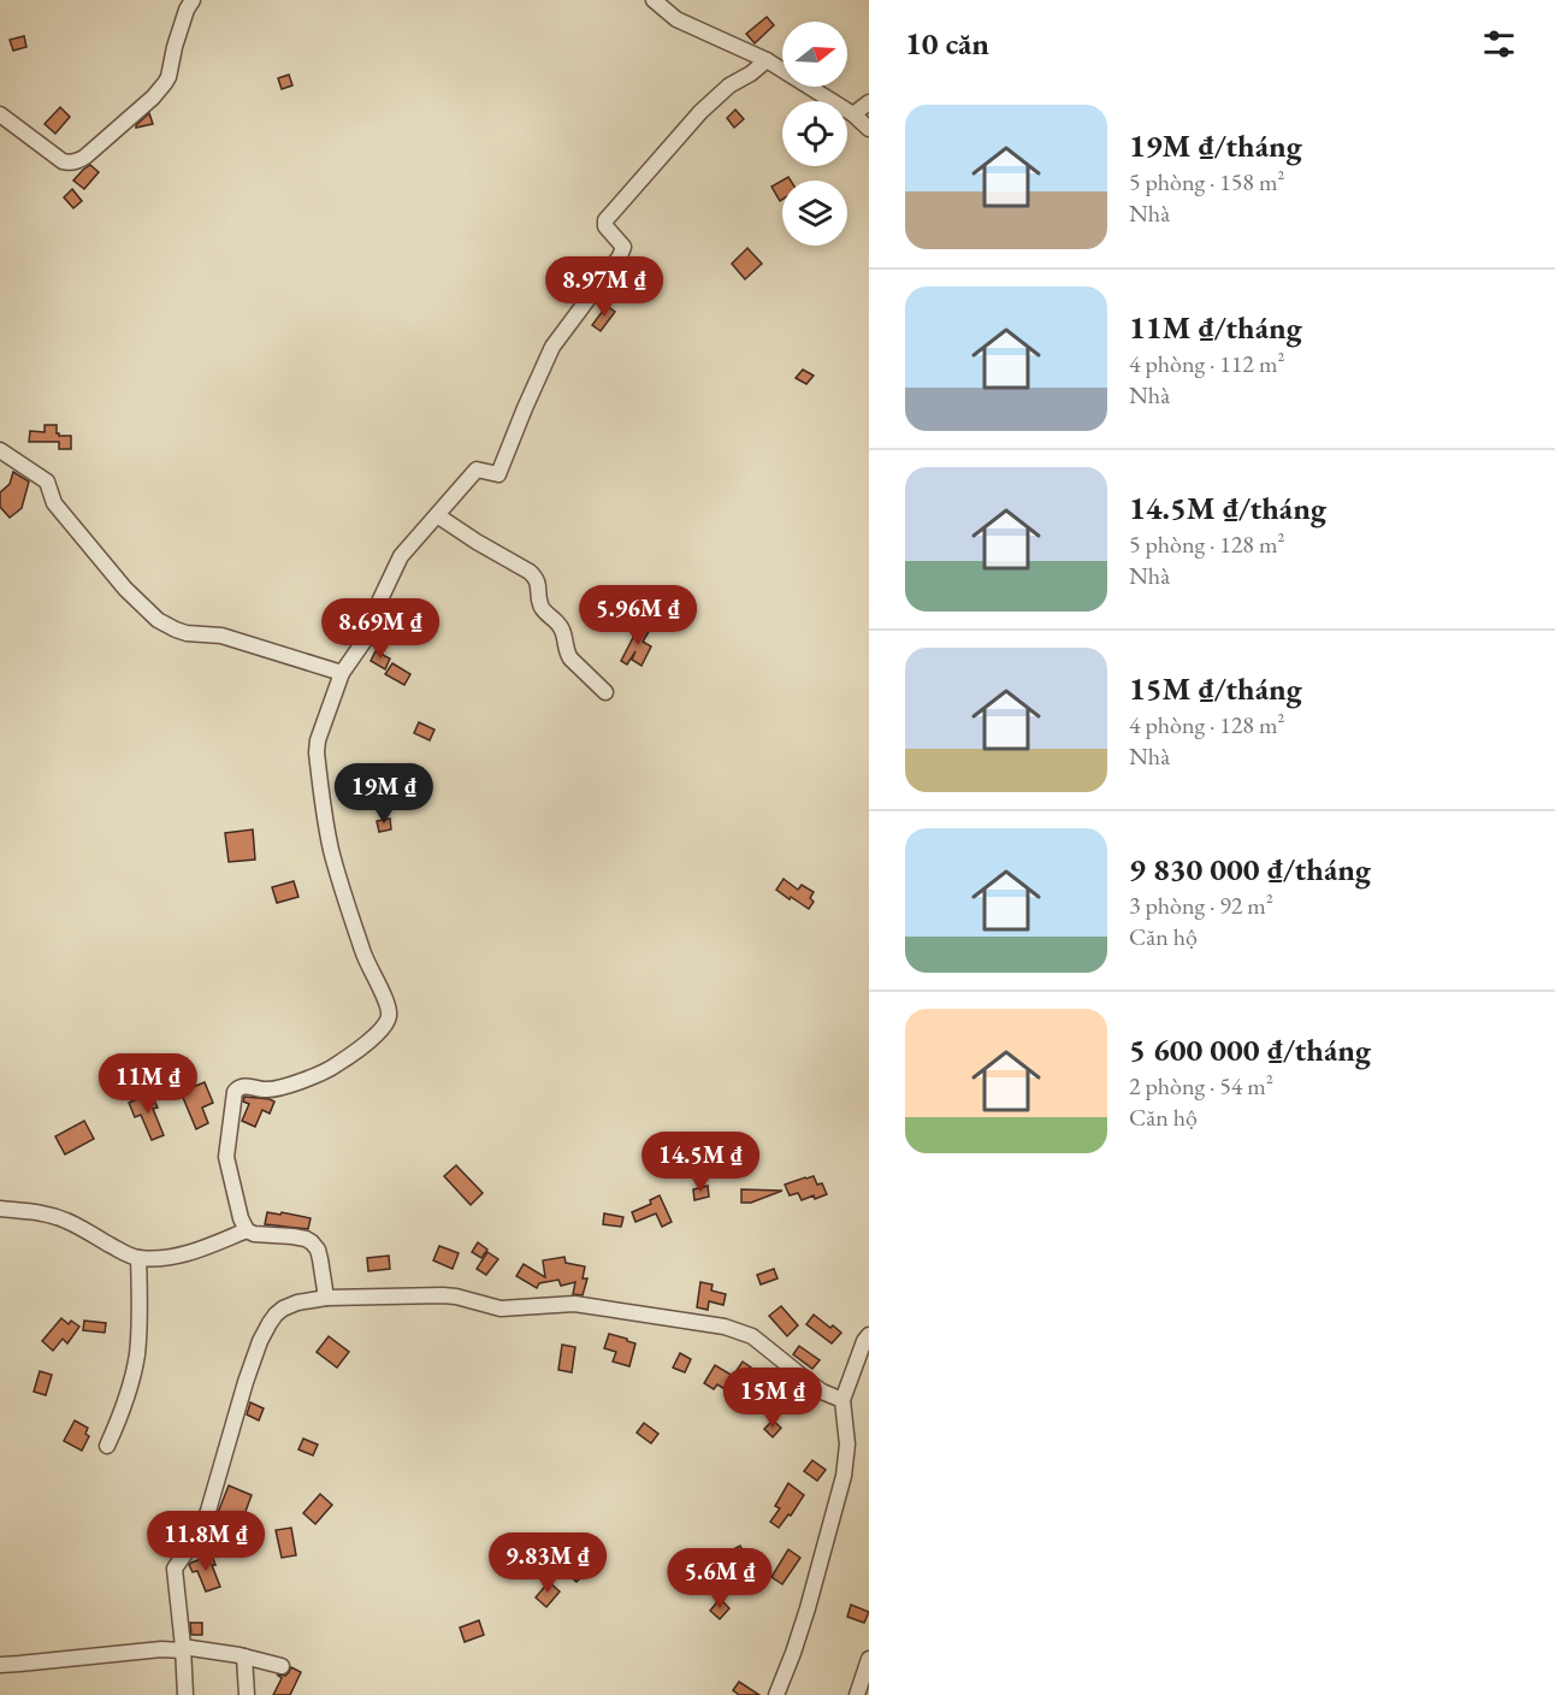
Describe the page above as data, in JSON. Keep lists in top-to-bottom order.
{
  "north": "right",
  "page": {
    "heading": "10 căn",
    "list": [
      {
        "name": "19M ₫/tháng",
        "note": "5 phòng · 158 m² · Nhà"
      },
      {
        "name": "11M ₫/tháng",
        "note": "4 phòng · 112 m² · Nhà"
      },
      {
        "name": "14.5M ₫/tháng",
        "note": "5 phòng · 128 m² · Nhà"
      },
      {
        "name": "15M ₫/tháng",
        "note": "4 phòng · 128 m² · Nhà"
      },
      {
        "name": "9 830 000 ₫/tháng",
        "note": "3 phòng · 92 m² · Căn hộ"
      },
      {
        "name": "5 600 000 ₫/tháng",
        "note": "2 phòng · 54 m² · Căn hộ"
      }
    ],
    "price": [
      "8.97M ₫",
      "5.96M ₫",
      "8.69M ₫",
      "19M ₫",
      "11M ₫",
      "14.5M ₫",
      "15M ₫",
      "11.8M ₫",
      "9.83M ₫",
      "5.6M ₫"
    ]
  }
}
